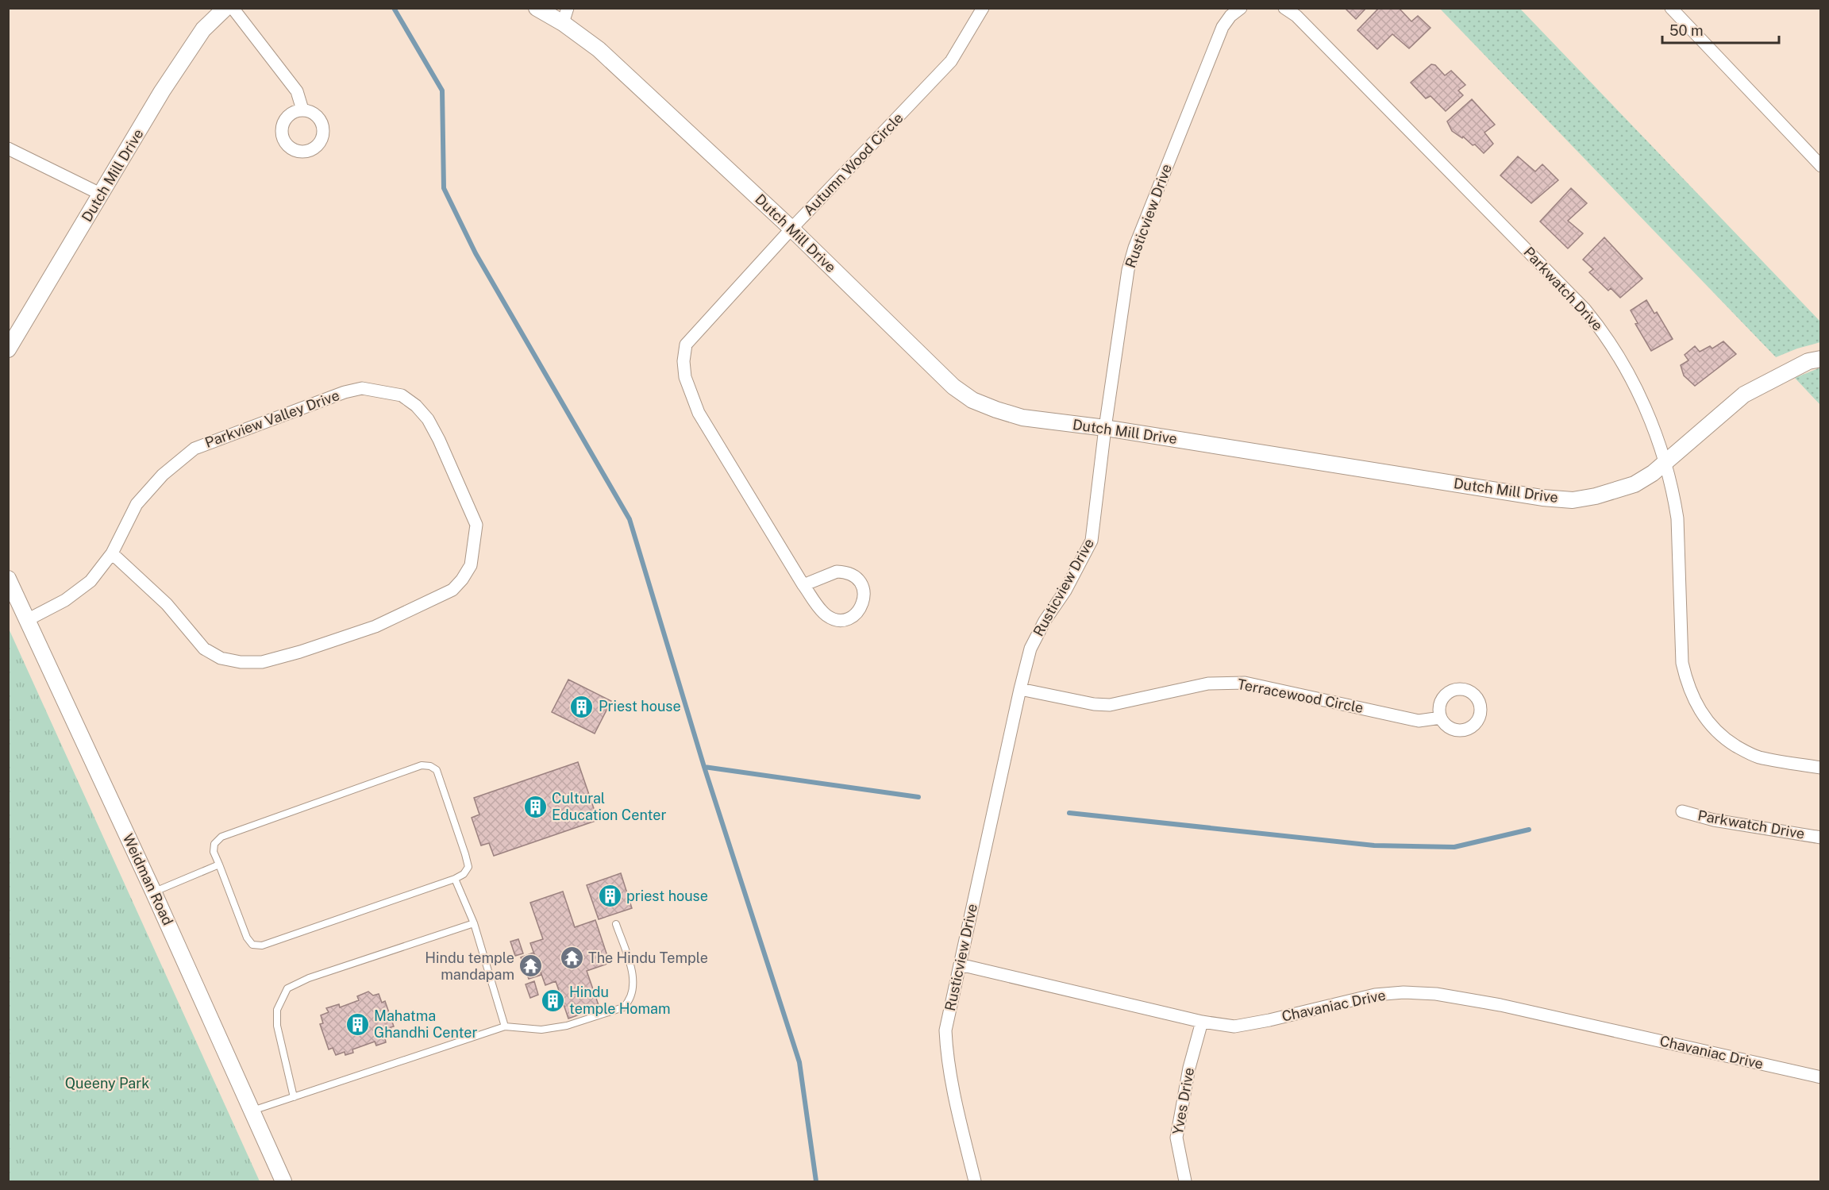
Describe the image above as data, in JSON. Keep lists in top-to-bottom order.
{
  "streets": {
    "street": [
      "Autumn Wood Circle",
      "Dutch Mill Drive",
      "Rusticview Drive",
      "Parkwatch Drive",
      "Parkview Valley Drive",
      "Terracewood Circle",
      "Weidman Road",
      "Chavaniac Drive",
      "Yves Drive"
    ]
  },
  "crossings": [
    ["Autumn Wood Circle", "Dutch Mill Drive"],
    ["Dutch Mill Drive", "Rusticview Drive"],
    ["Dutch Mill Drive", "Parkwatch Drive"],
    ["Rusticview Drive", "Terracewood Circle"],
    ["Rusticview Drive", "Chavaniac Drive"],
    ["Parkview Valley Drive", "Weidman Road"],
    ["Chavaniac Drive", "Yves Drive"]
  ],
  "parks": ["Queeny Park"],
  "places": {
    "building": [
      "Priest house",
      "Cultural Education Center",
      "priest house",
      "Hindu temple Homam",
      "Mahatma Ghandhi Center"
    ],
    "temple": ["The Hindu Temple", "Hindu temple mandapam"]
  },
  "scale_bar": "50 m"
}
